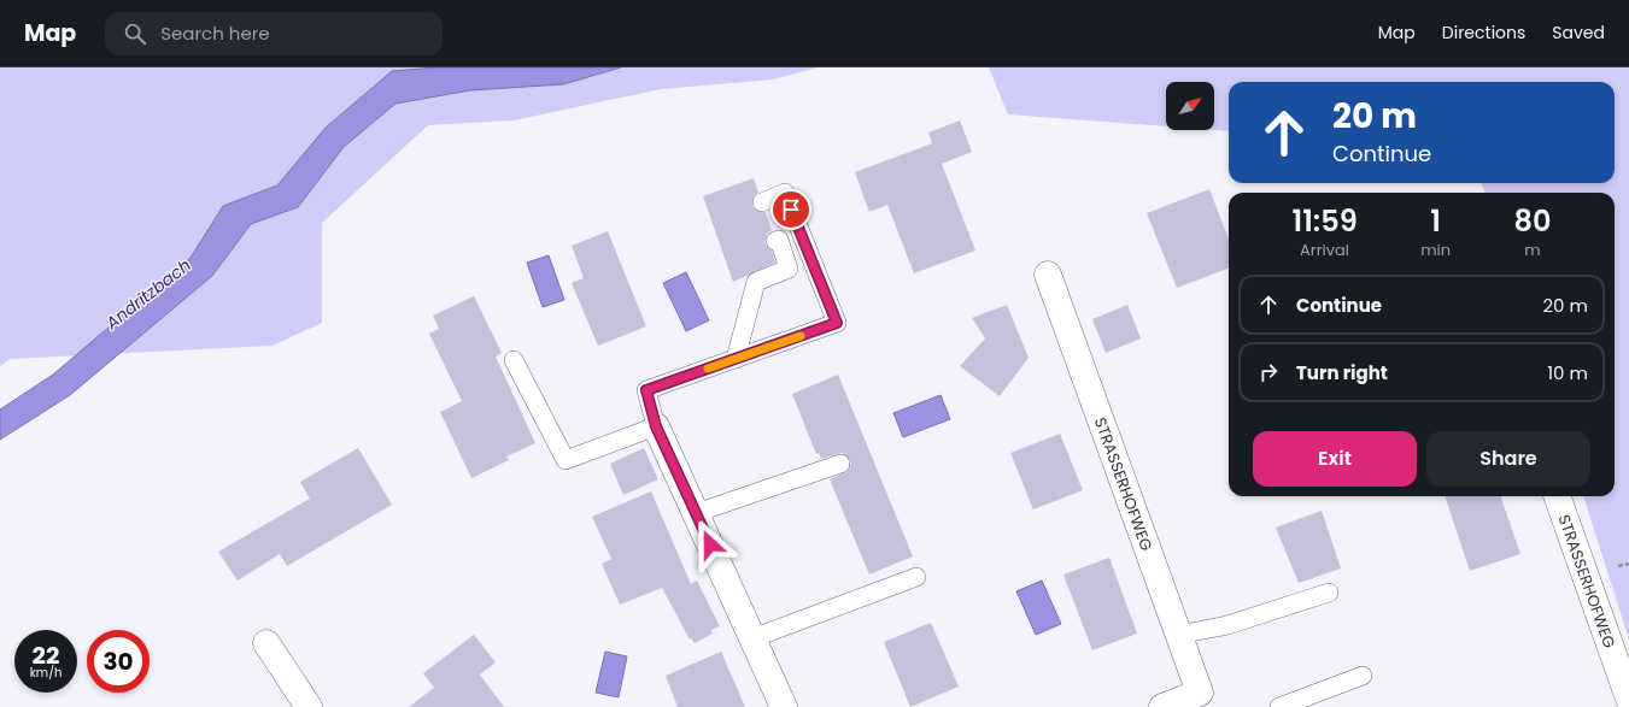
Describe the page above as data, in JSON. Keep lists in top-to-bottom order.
{
  "streets": {
    "street": ["STRASSERHOFWEG"]
  },
  "water": ["Andritzbach"],
  "north": "top right",
  "page": {
    "header": "Map",
    "search": "Search here",
    "nav": ["Map", "Directions", "Saved"],
    "turn": ["20 m", "Continue"],
    "eta": [
      "11:59",
      "Arrival",
      "1",
      "min",
      "80",
      "m"
    ],
    "list": [
      {
        "name": "Continue",
        "value": "20 m"
      },
      {
        "name": "Turn right",
        "value": "10 m"
      }
    ],
    "buttons": ["Exit", "Share"],
    "speed": "22 km/h",
    "limit": "30"
  }
}
